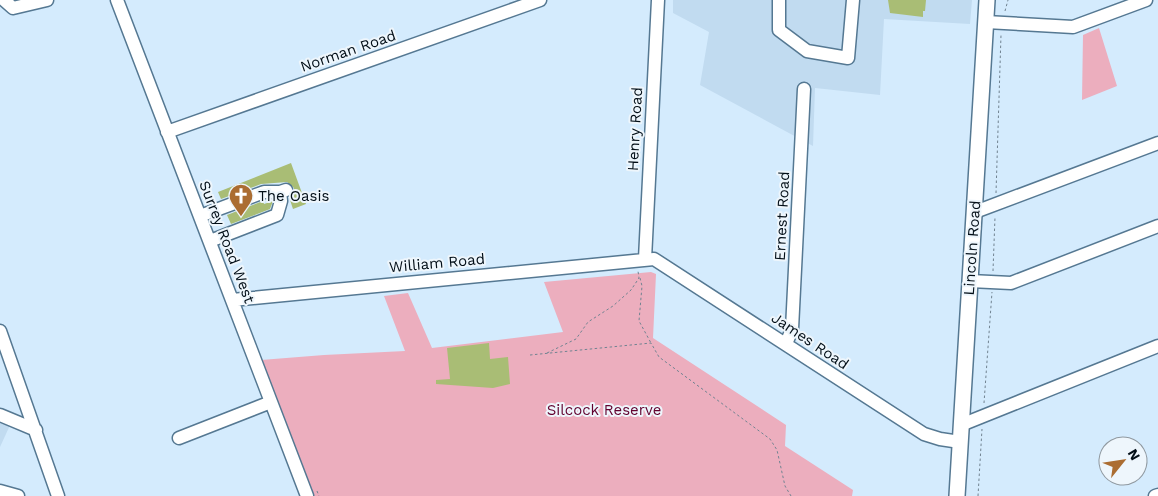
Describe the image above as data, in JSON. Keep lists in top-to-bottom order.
{
  "streets": {
    "main road": ["Lincoln Road"],
    "street": [
      "Norman Road",
      "Henry Road",
      "Ernest Road",
      "Surrey Road West",
      "William Road",
      "James Road"
    ]
  },
  "crossings": [
    ["Norman Road", "Surrey Road West"],
    ["Henry Road", "William Road"],
    ["Henry Road", "James Road"],
    ["Ernest Road", "James Road"],
    ["Surrey Road West", "William Road"],
    ["Lincoln Road", "James Road"],
    ["William Road", "James Road"]
  ],
  "parks": ["Silcock Reserve"],
  "places": {
    "church": ["The Oasis"]
  },
  "north": "top right"
}
